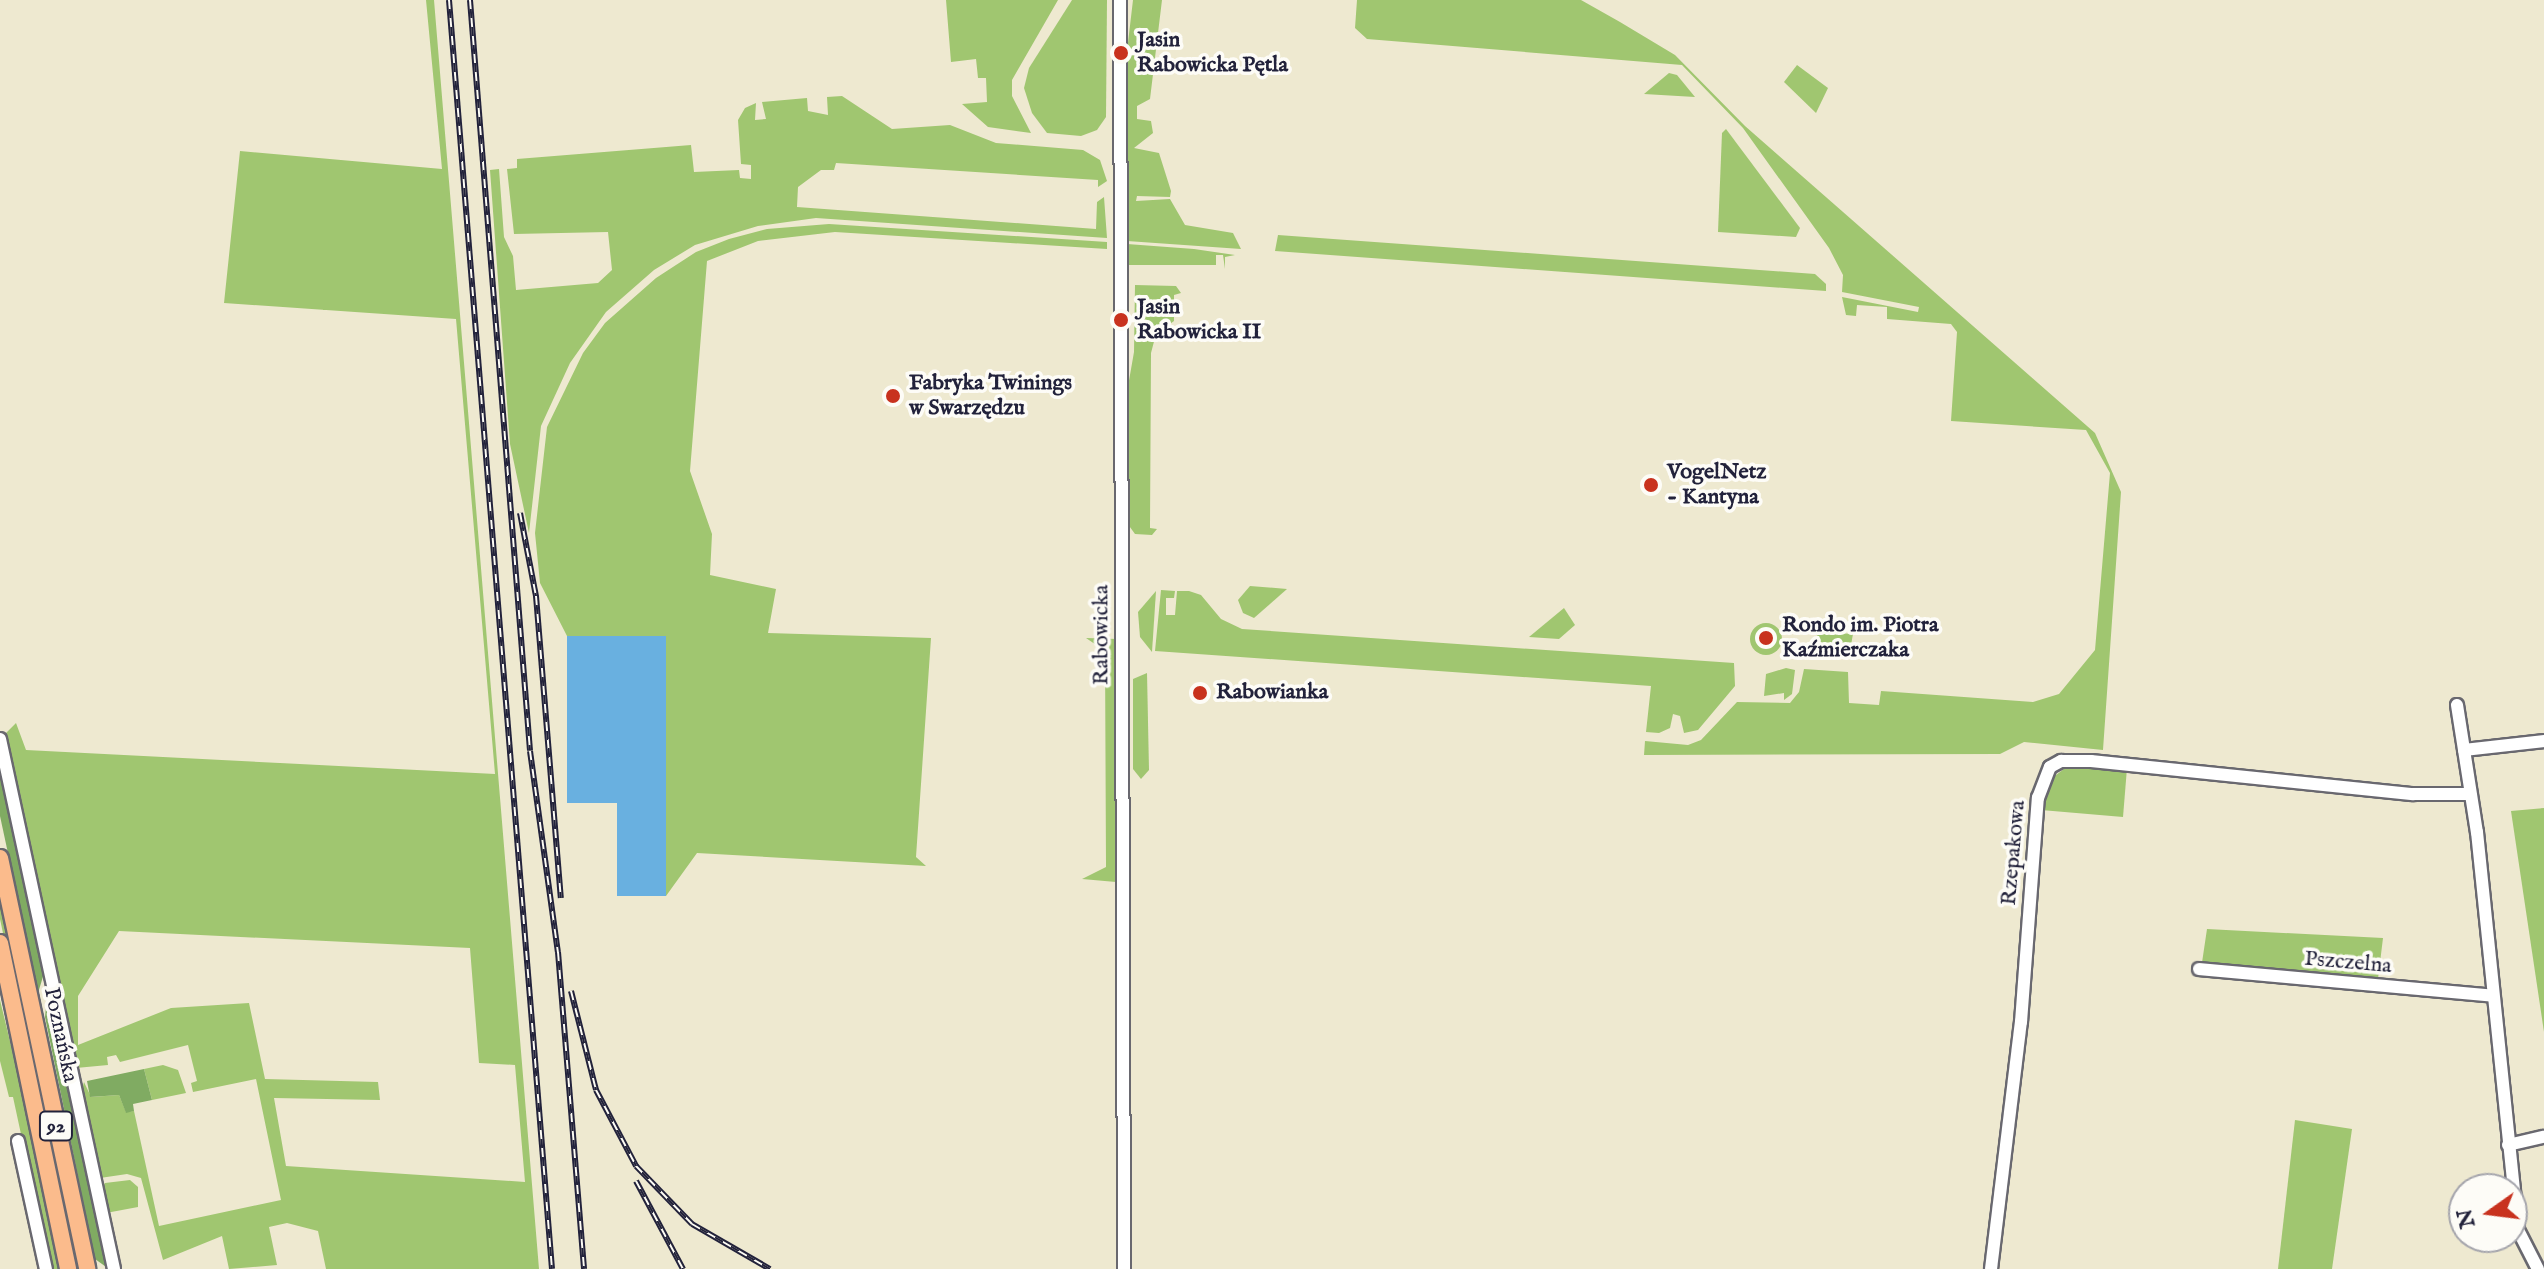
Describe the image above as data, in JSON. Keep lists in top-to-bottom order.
{
  "streets": {
    "main road": ["Poznańska", "92"],
    "street": ["Rabowicka", "Rzepakowa", "Pszczelna"]
  },
  "places": [
    "Jasin Rabowicka Pętla",
    "Jasin Rabowicka II",
    "Fabryka Twinings w Swarzędzu",
    "VogelNetz - Kantyna",
    "Rondo im. Piotra Kaźmierczaka",
    "Rabowianka"
  ],
  "north": "left"
}
